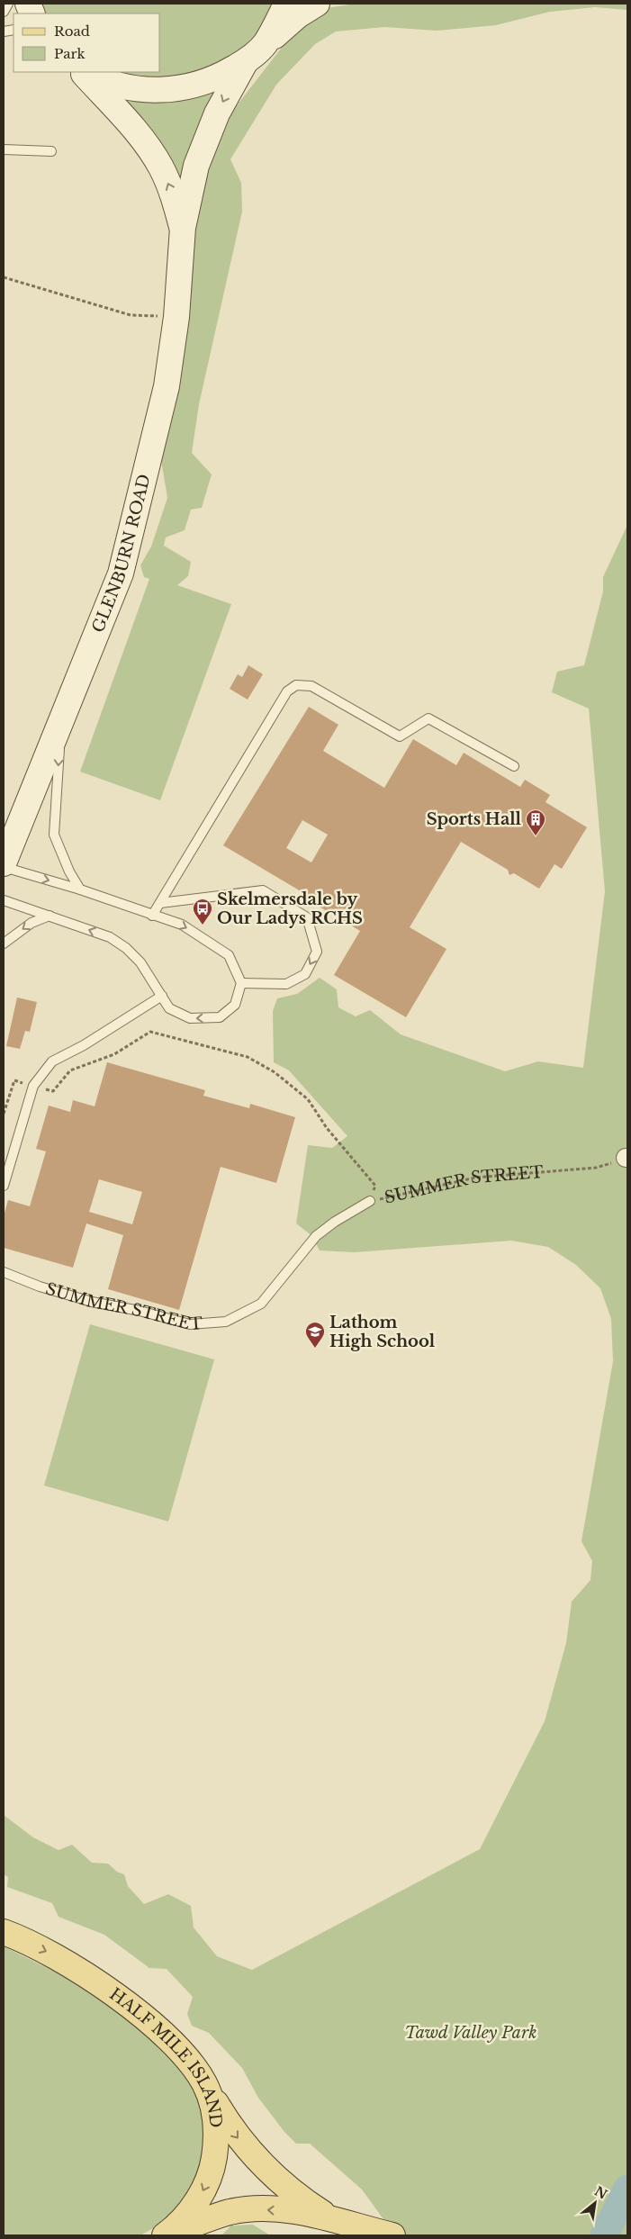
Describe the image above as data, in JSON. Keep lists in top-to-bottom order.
{
  "streets": {
    "main road": ["HALF MILE ISLAND"],
    "street": ["GLENBURN ROAD"],
    "lane": ["SUMMER STREET"]
  },
  "parks": ["Tawd Valley Park"],
  "places": {
    "building": ["Sports Hall"],
    "bus stop": ["Skelmersdale by Our Ladys RCHS"],
    "school or university": ["Lathom High School"]
  },
  "legend": ["Road", "Park"],
  "north": "top right"
}
